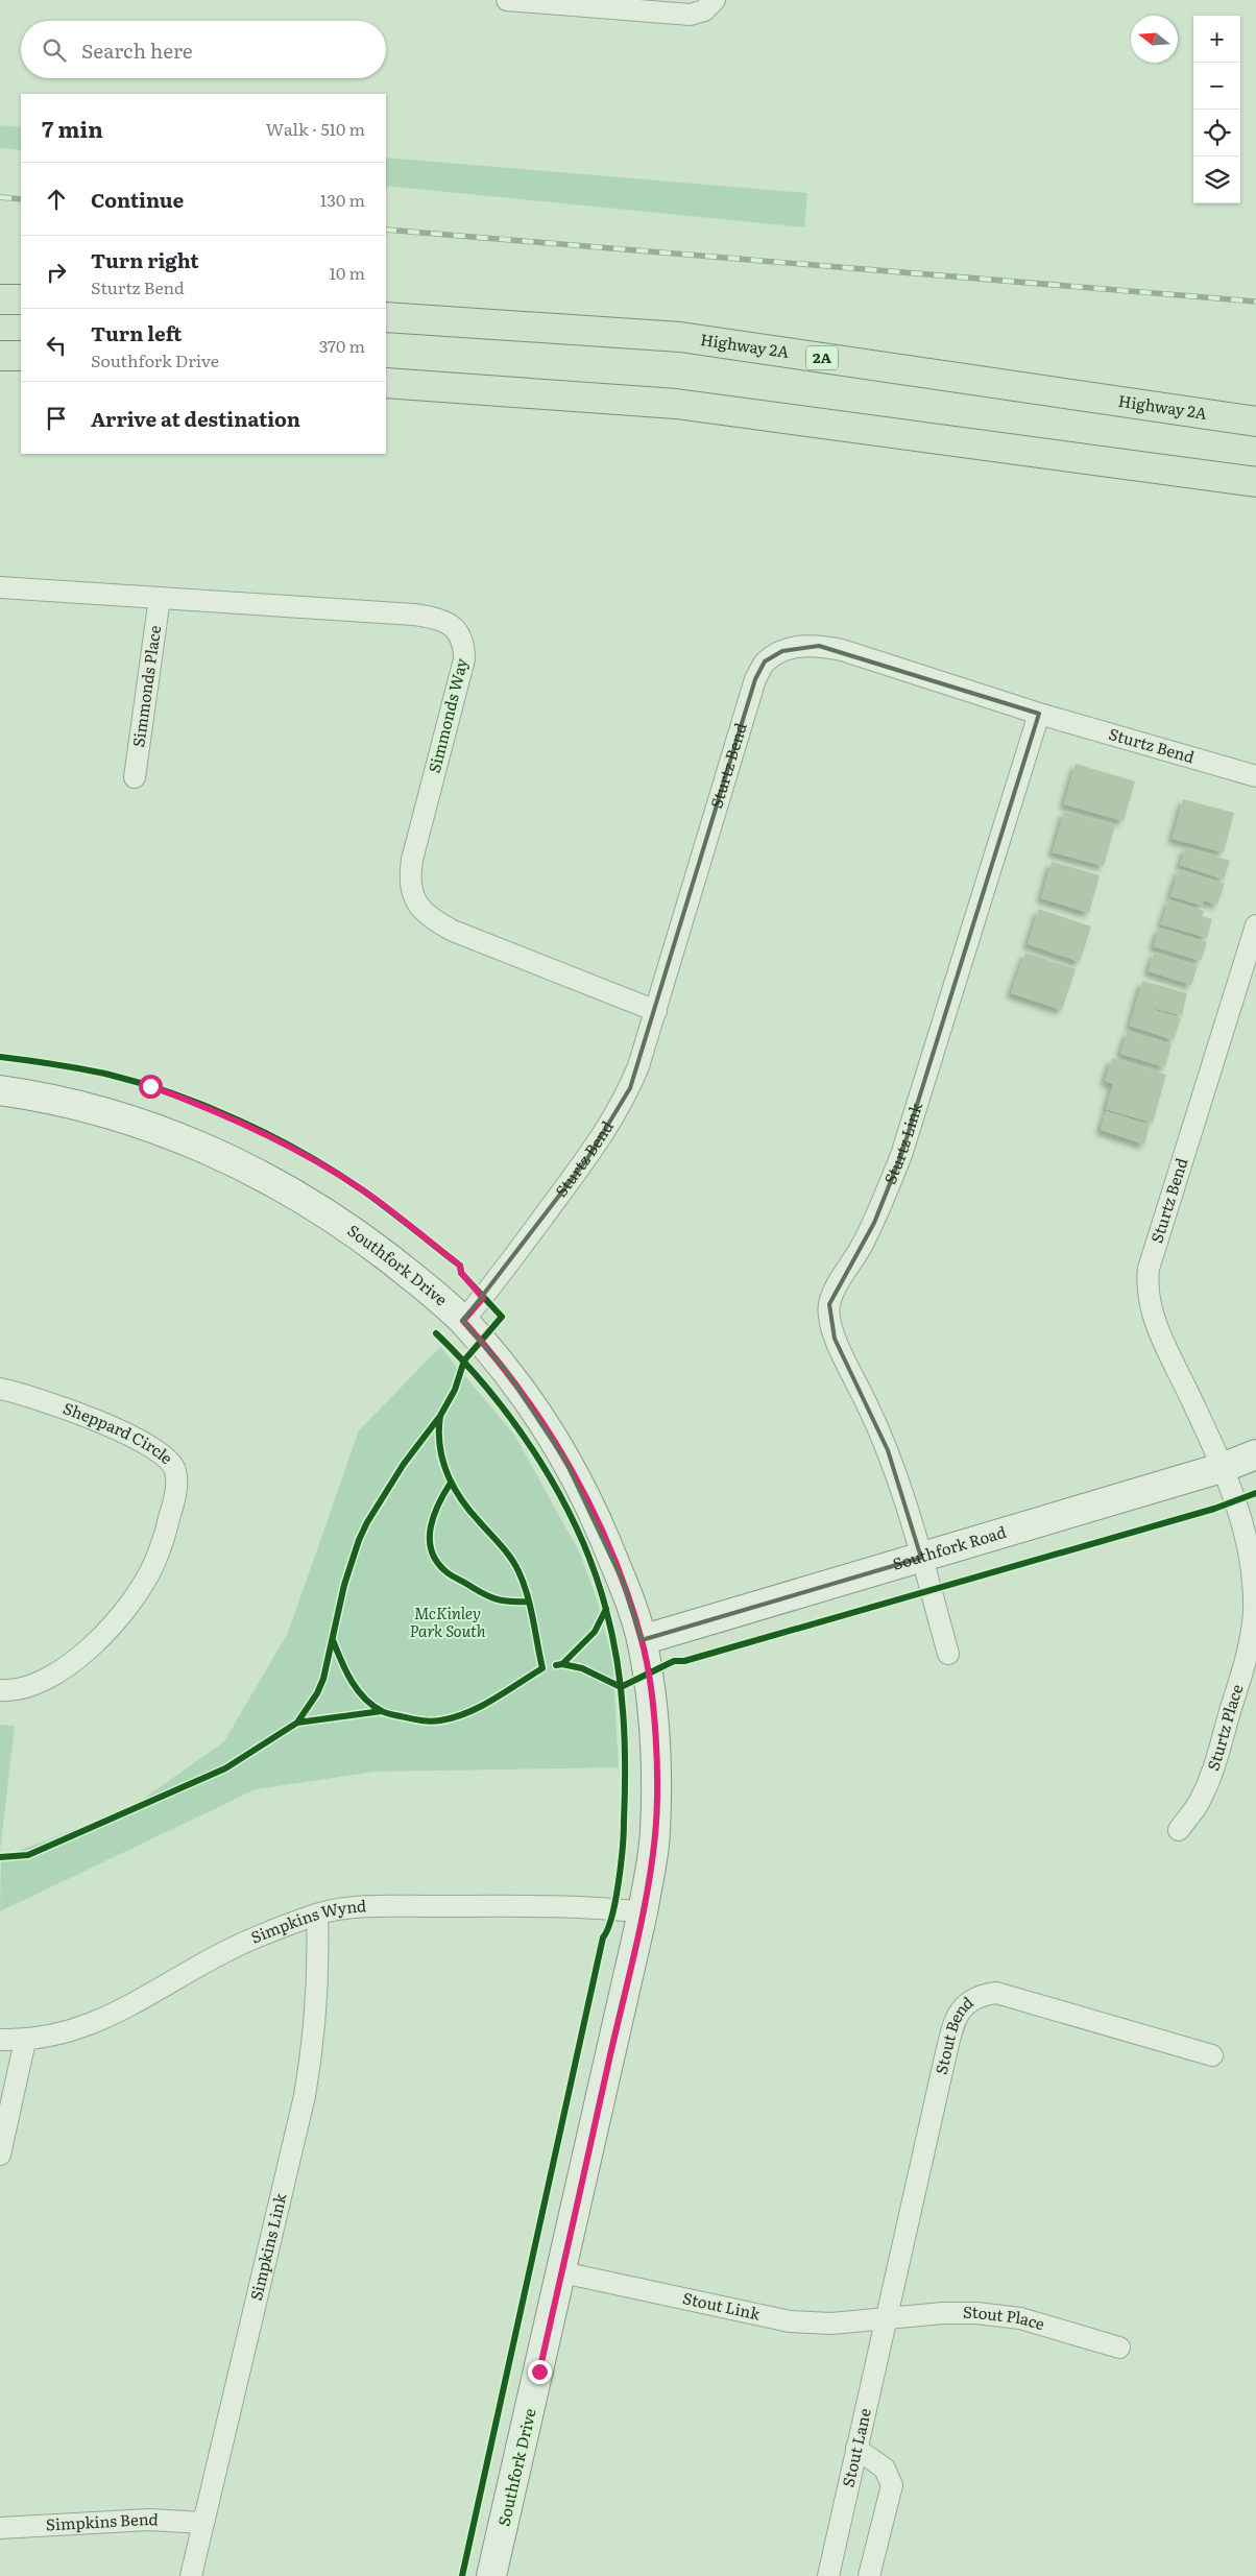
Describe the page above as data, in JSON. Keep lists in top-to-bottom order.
{
  "streets": {
    "main road": ["Highway 2A", "2A"],
    "street": [
      "Simmonds Place",
      "Simmonds Way",
      "Sturtz Bend",
      "Sturtz Link",
      "Southfork Drive",
      "Sheppard Circle",
      "Southfork Road",
      "Sturtz Place",
      "Simpkins Wynd",
      "Stout Bend",
      "Simpkins Link",
      "Stout Link",
      "Stout Place",
      "Stout Lane",
      "Simpkins Bend"
    ]
  },
  "crossings": [
    ["Simmonds Place", "Simmonds Way"],
    ["Simmonds Way", "Sturtz Bend"],
    ["Sturtz Bend", "Sturtz Link"],
    ["Sturtz Bend", "Southfork Drive"],
    ["Sturtz Bend", "Southfork Road"],
    ["Sturtz Bend", "Sturtz Place"],
    ["Sturtz Link", "Southfork Road"],
    ["Southfork Drive", "Southfork Road"],
    ["Southfork Drive", "Simpkins Wynd"],
    ["Southfork Drive", "Stout Link"],
    ["Southfork Road", "Sturtz Place"],
    ["Simpkins Wynd", "Simpkins Link"],
    ["Stout Bend", "Stout Link"],
    ["Stout Bend", "Stout Place"],
    ["Stout Bend", "Stout Lane"],
    ["Simpkins Link", "Simpkins Bend"],
    ["Stout Link", "Stout Place"],
    ["Stout Link", "Stout Lane"],
    ["Stout Place", "Stout Lane"]
  ],
  "parks": ["McKinley Park South"],
  "north": "left",
  "page": {
    "map_buttons": ["+", "−"],
    "search": "Search here",
    "heading": ["7 min", "Walk · 510 m"],
    "list": [
      ["Continue", "130 m"],
      ["Turn right", "Sturtz Bend", "10 m"],
      ["Turn left", "Southfork Drive", "370 m"],
      "Arrive at destination"
    ]
  }
}
